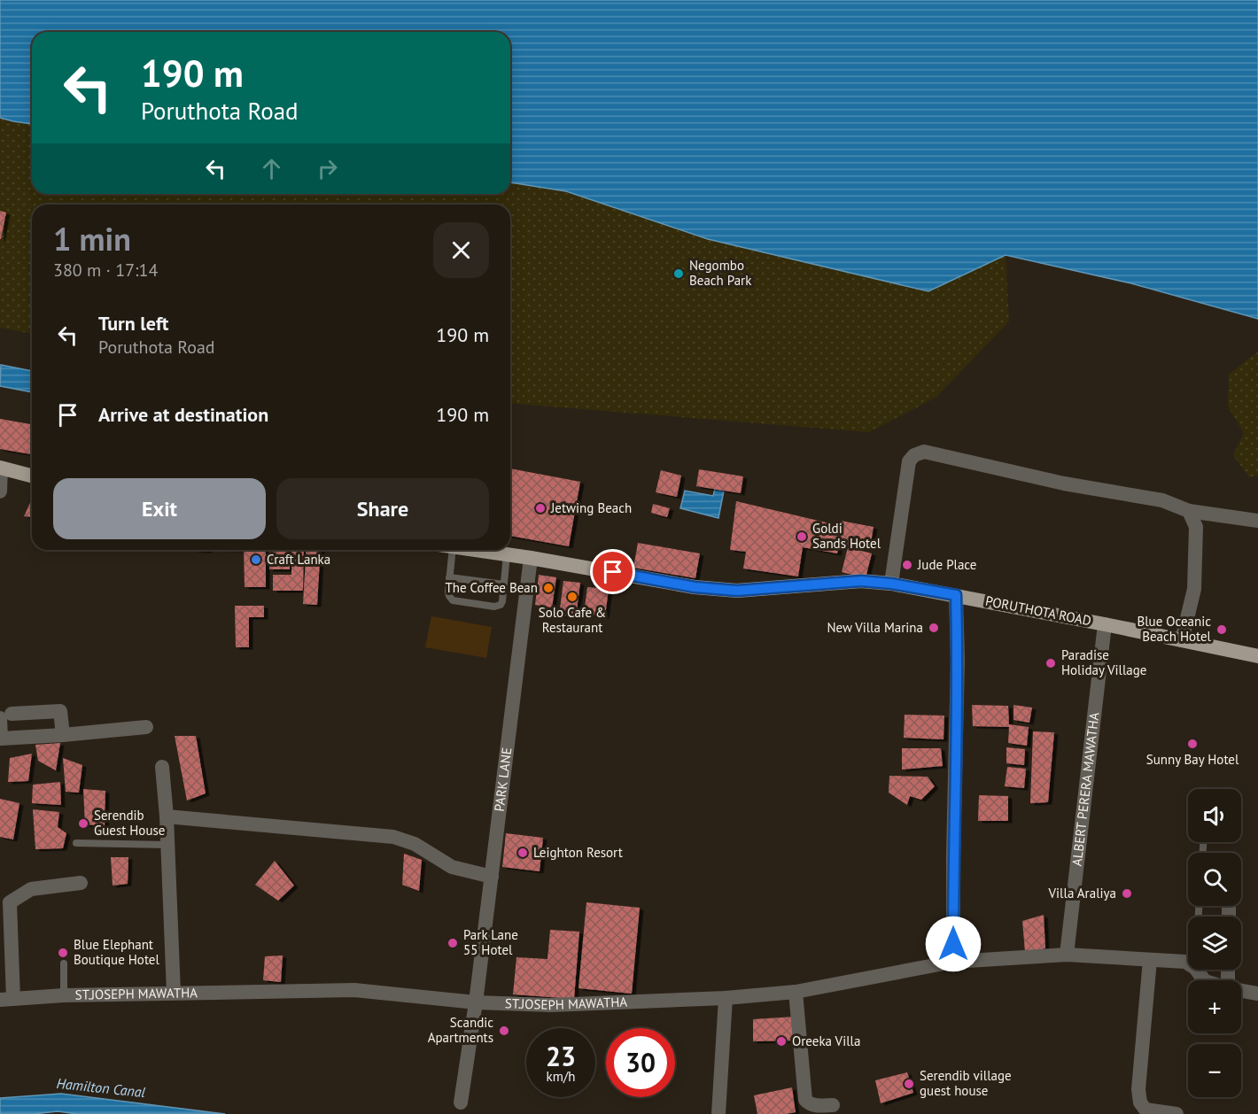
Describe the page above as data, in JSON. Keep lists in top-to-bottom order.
{
  "streets": {
    "main road": ["PORUTHOTA ROAD"],
    "street": ["PARK LANE", "ALBERT PERERA MAWATHA", "ST.JOSEPH MAWATHA"]
  },
  "crossings": [
    ["PORUTHOTA ROAD", "PARK LANE"],
    ["PORUTHOTA ROAD", "ALBERT PERERA MAWATHA"],
    ["PARK LANE", "ST.JOSEPH MAWATHA"],
    ["ALBERT PERERA MAWATHA", "ST.JOSEPH MAWATHA"]
  ],
  "water": ["Hamilton Canal"],
  "places": [
    "Negombo Beach Park",
    "Jetwing Beach",
    "Goldi Sands Hotel",
    "Craft Lanka",
    "Jude Place",
    "The Coffee Bean",
    "Solo Cafe & Restaurant",
    "New Villa Marina",
    "Blue Oceanic Beach Hotel",
    "Paradise Holiday Village",
    "Sunny Bay Hotel",
    "Serendib Guest House",
    "Leighton Resort",
    "Villa Araliya",
    "Park Lane 55 Hotel",
    "Blue Elephant Boutique Hotel",
    "Scandic Apartments",
    "Oreeka Villa",
    "Serendib village guest house"
  ],
  "page": {
    "turn": ["190 m", "Poruthota Road"],
    "heading": ["1 min", "380 m · 17:14"],
    "list": [
      {
        "name": "Turn left",
        "note": "Poruthota Road",
        "value": "190 m"
      },
      {
        "name": "Arrive at destination",
        "value": "190 m"
      }
    ],
    "buttons": ["Exit", "Share"],
    "map_buttons": ["+", "−"],
    "speed": "23 km/h",
    "limit": "30"
  }
}
